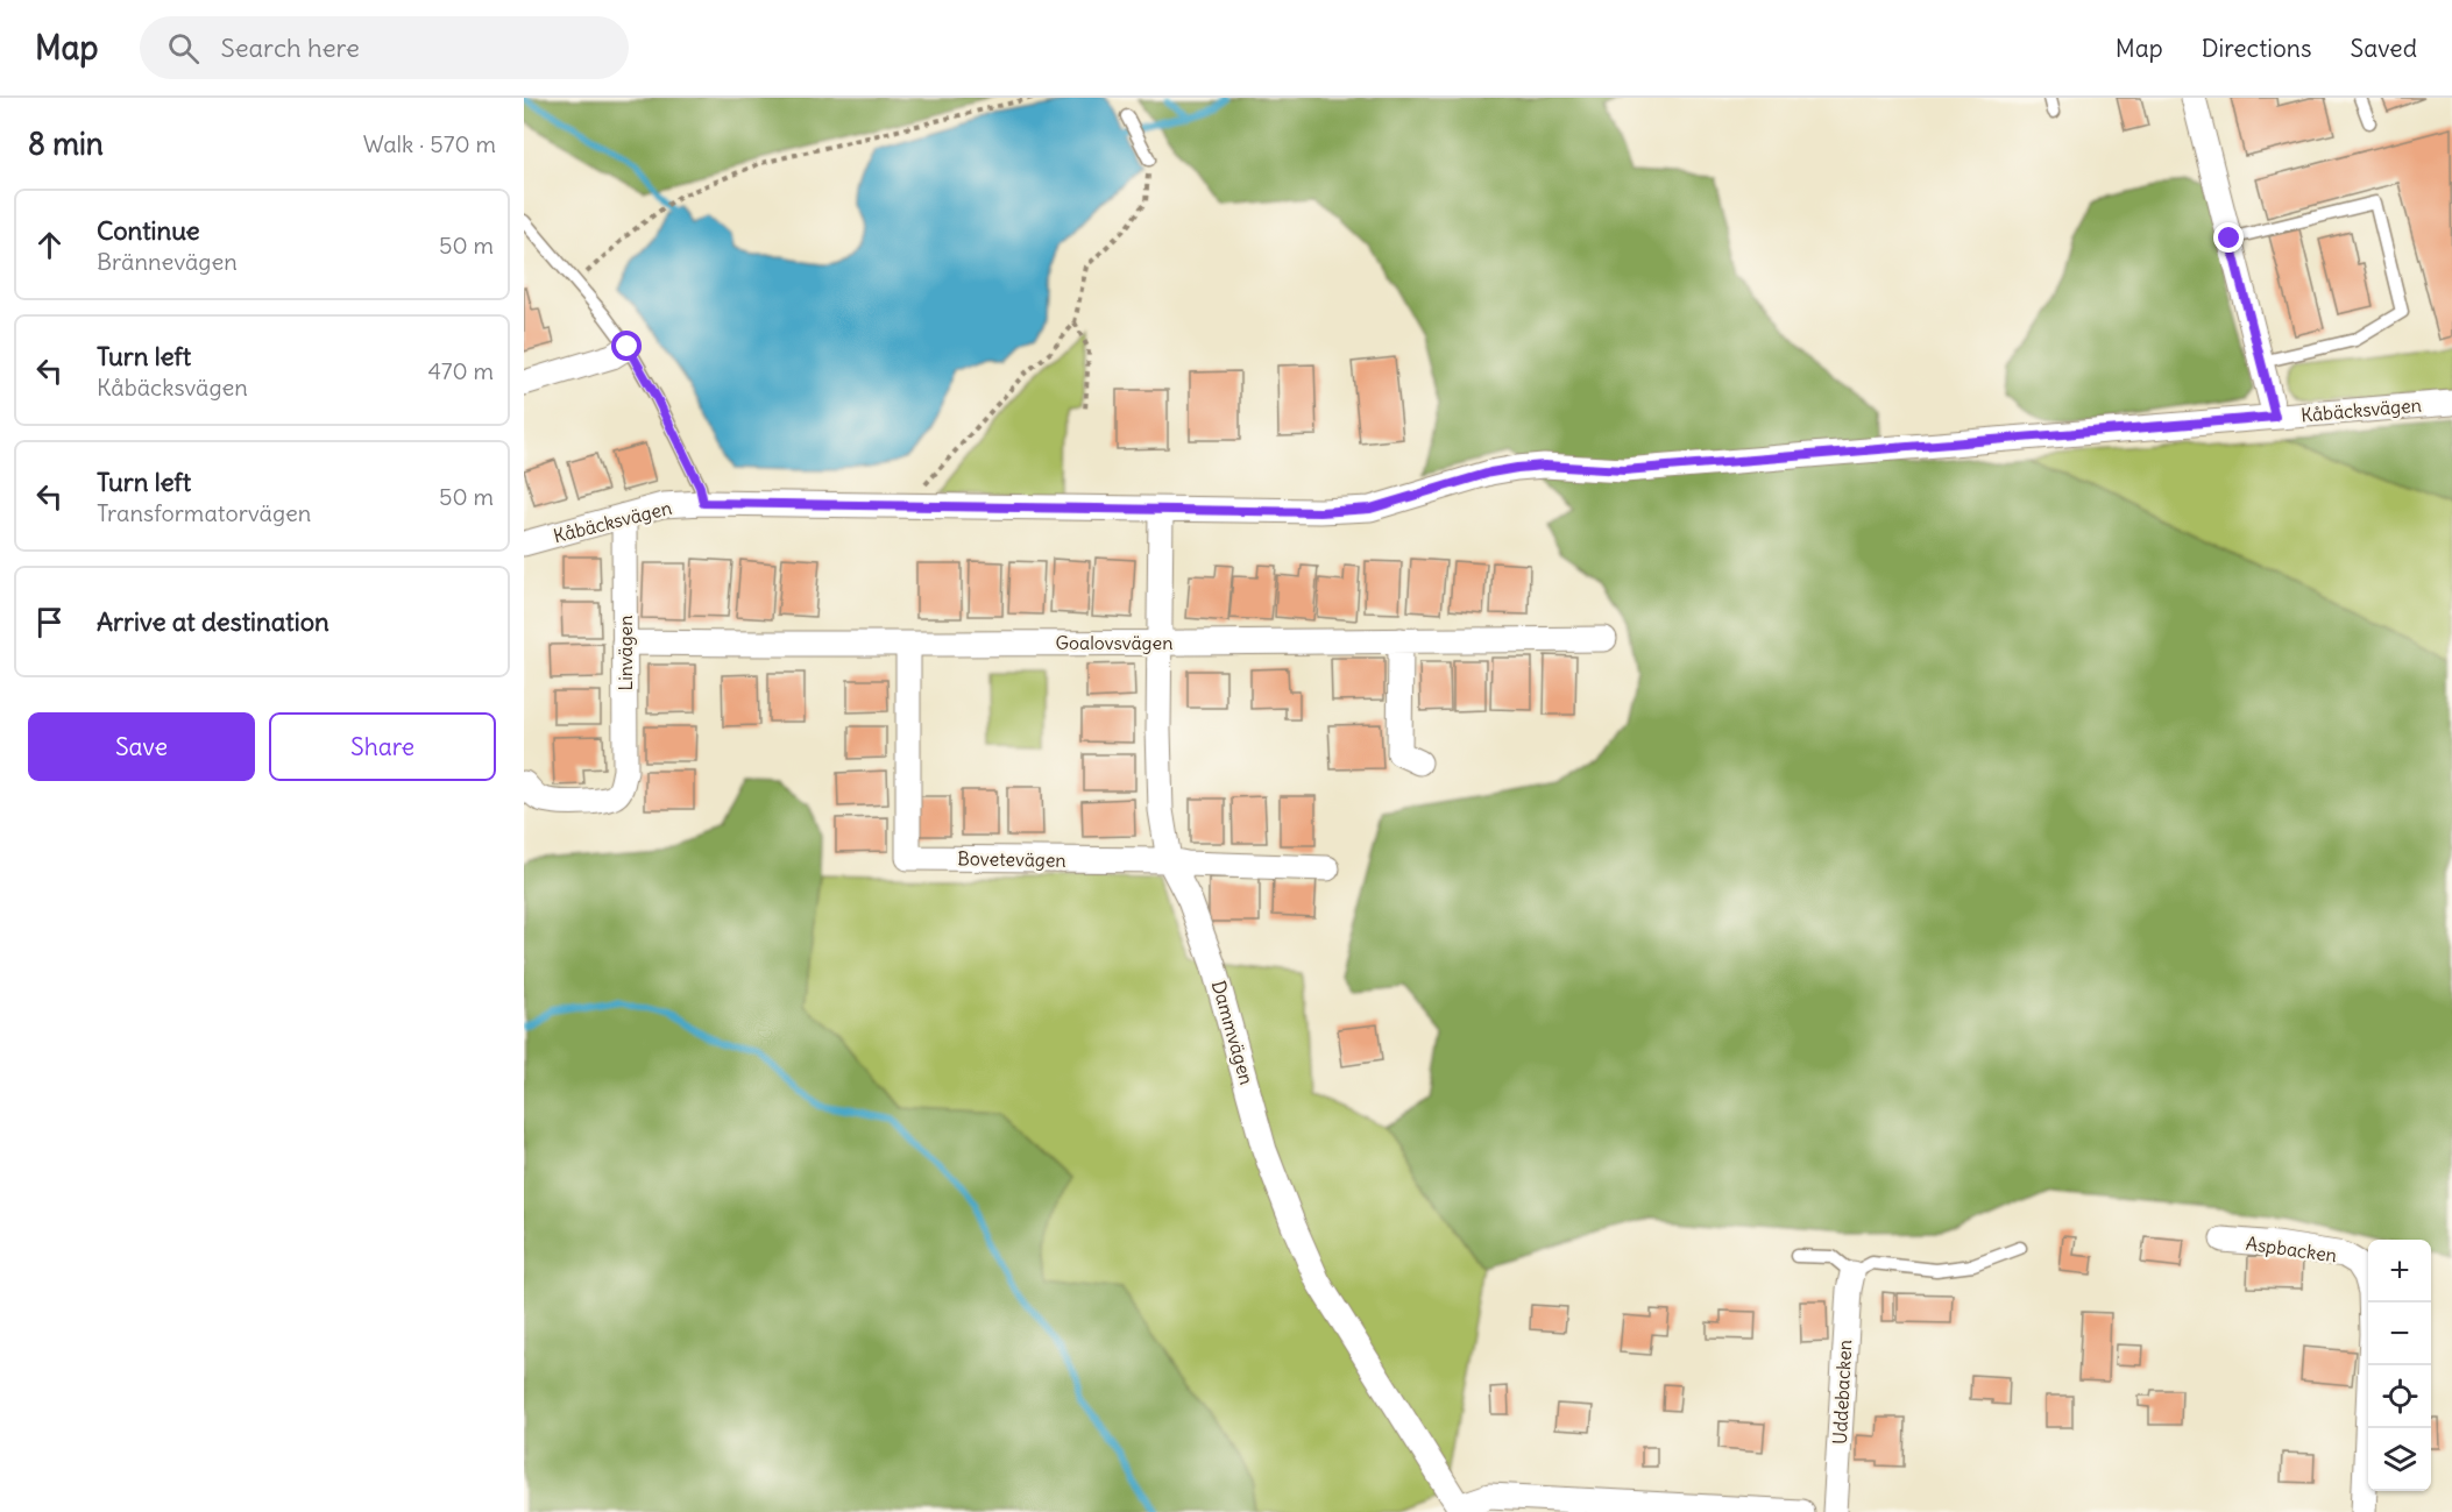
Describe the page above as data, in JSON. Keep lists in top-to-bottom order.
{
  "streets": {
    "street": [
      "Kåbäcksvägen",
      "Goalovsvägen",
      "Linvägen",
      "Bovetevägen",
      "Dammvägen",
      "Aspbacken",
      "Uddebacken"
    ]
  },
  "crossings": [
    ["Kåbäcksvägen", "Linvägen"],
    ["Kåbäcksvägen", "Dammvägen"],
    ["Goalovsvägen", "Linvägen"],
    ["Goalovsvägen", "Bovetevägen"],
    ["Goalovsvägen", "Dammvägen"],
    ["Bovetevägen", "Dammvägen"]
  ],
  "page": {
    "header": "Map",
    "search": "Search here",
    "nav": ["Map", "Directions", "Saved"],
    "heading": ["8 min", "Walk · 570 m"],
    "list": [
      ["Continue", "Brännevägen", "50 m"],
      ["Turn left", "Kåbäcksvägen", "470 m"],
      ["Turn left", "Transformatorvägen", "50 m"],
      "Arrive at destination"
    ],
    "buttons": ["Save", "Share"],
    "map_buttons": ["+", "−"]
  }
}
